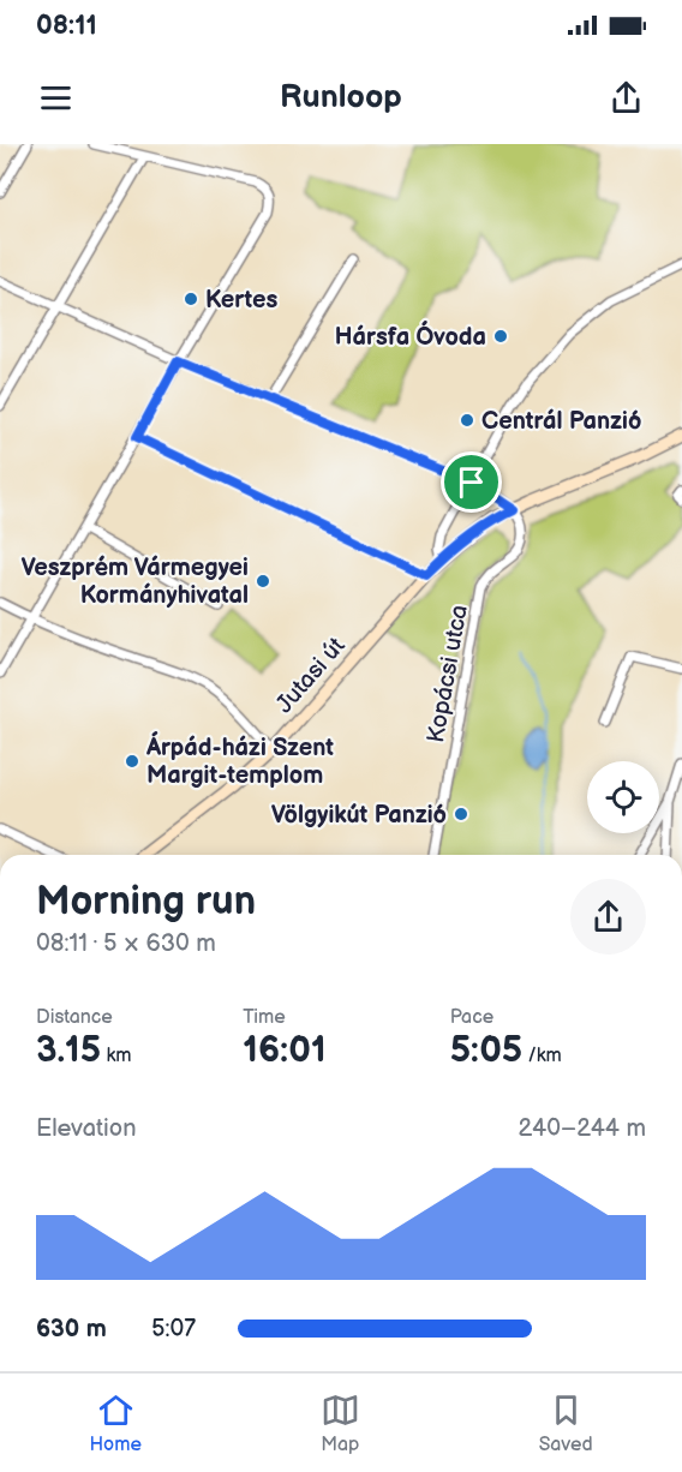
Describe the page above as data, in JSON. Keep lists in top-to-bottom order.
{
  "streets": {
    "street": ["Kopácsi utca", "Jutasi út"]
  },
  "crossings": [
    ["Kopácsi utca", "Jutasi út"]
  ],
  "places": [
    "Kertes",
    "Hársfa Óvoda",
    "Centrál Panzió",
    "Veszprém Vármegyei Kormányhivatal",
    "Árpád-házi Szent Margit-templom",
    "Völgyikút Panzió"
  ],
  "page": {
    "status": "08:11",
    "header": "Runloop",
    "heading": ["Morning run", "08:11 · 5 × 630 m"],
    "stats": [
      ["Distance", "3.15 km"],
      ["Time", "16:01"],
      ["Pace", "5:05 /km"]
    ],
    "chart": ["Elevation", "240–244 m"],
    "list": [
      {
        "name": "630 m",
        "note": "5:07"
      }
    ],
    "tabs": ["Home", "Map", "Saved"]
  }
}
